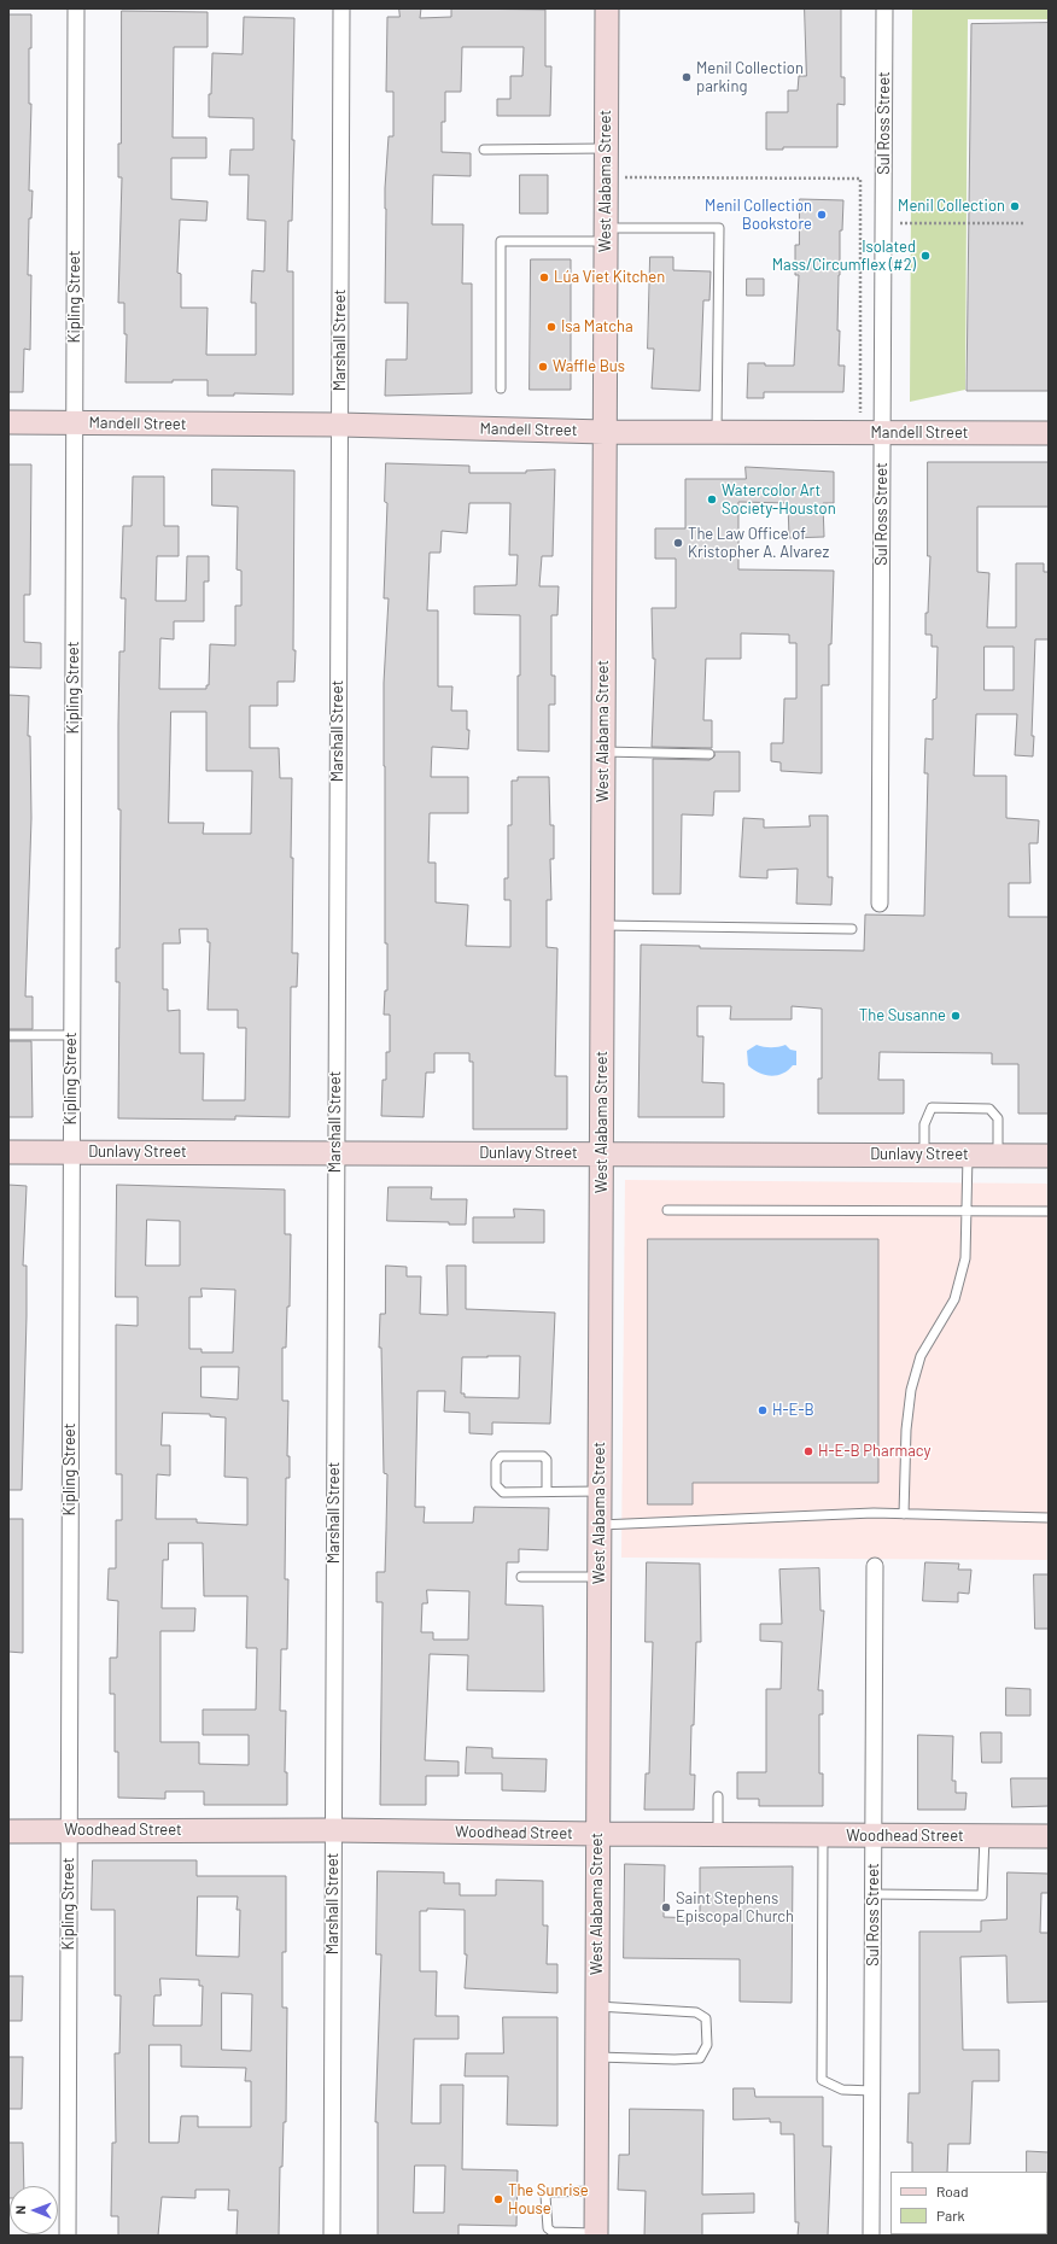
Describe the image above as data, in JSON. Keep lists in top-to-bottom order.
{
  "streets": {
    "street": [
      "Sul Ross Street",
      "West Alabama Street",
      "Kipling Street",
      "Marshall Street",
      "Mandell Street",
      "Dunlavy Street",
      "Woodhead Street"
    ]
  },
  "crossings": [
    ["Sul Ross Street", "Mandell Street"],
    ["Sul Ross Street", "Woodhead Street"],
    ["West Alabama Street", "Mandell Street"],
    ["West Alabama Street", "Dunlavy Street"],
    ["West Alabama Street", "Woodhead Street"],
    ["Kipling Street", "Mandell Street"],
    ["Kipling Street", "Dunlavy Street"],
    ["Kipling Street", "Woodhead Street"],
    ["Marshall Street", "Mandell Street"],
    ["Marshall Street", "Dunlavy Street"],
    ["Marshall Street", "Woodhead Street"]
  ],
  "places": [
    "Menil Collection parking",
    "Menil Collection",
    "Menil Collection Bookstore",
    "Isolated Mass/Circumflex (#2)",
    "Lúa Viet Kitchen",
    "Isa Matcha",
    "Waffle Bus",
    "Watercolor Art Society-Houston",
    "The Law Office of Kristopher A. Alvarez",
    "The Susanne",
    "H-E-B",
    "H-E-B Pharmacy",
    "Saint Stephens Episcopal Church",
    "The Sunrise House"
  ],
  "legend": ["Road", "Park"],
  "north": "left"
}
